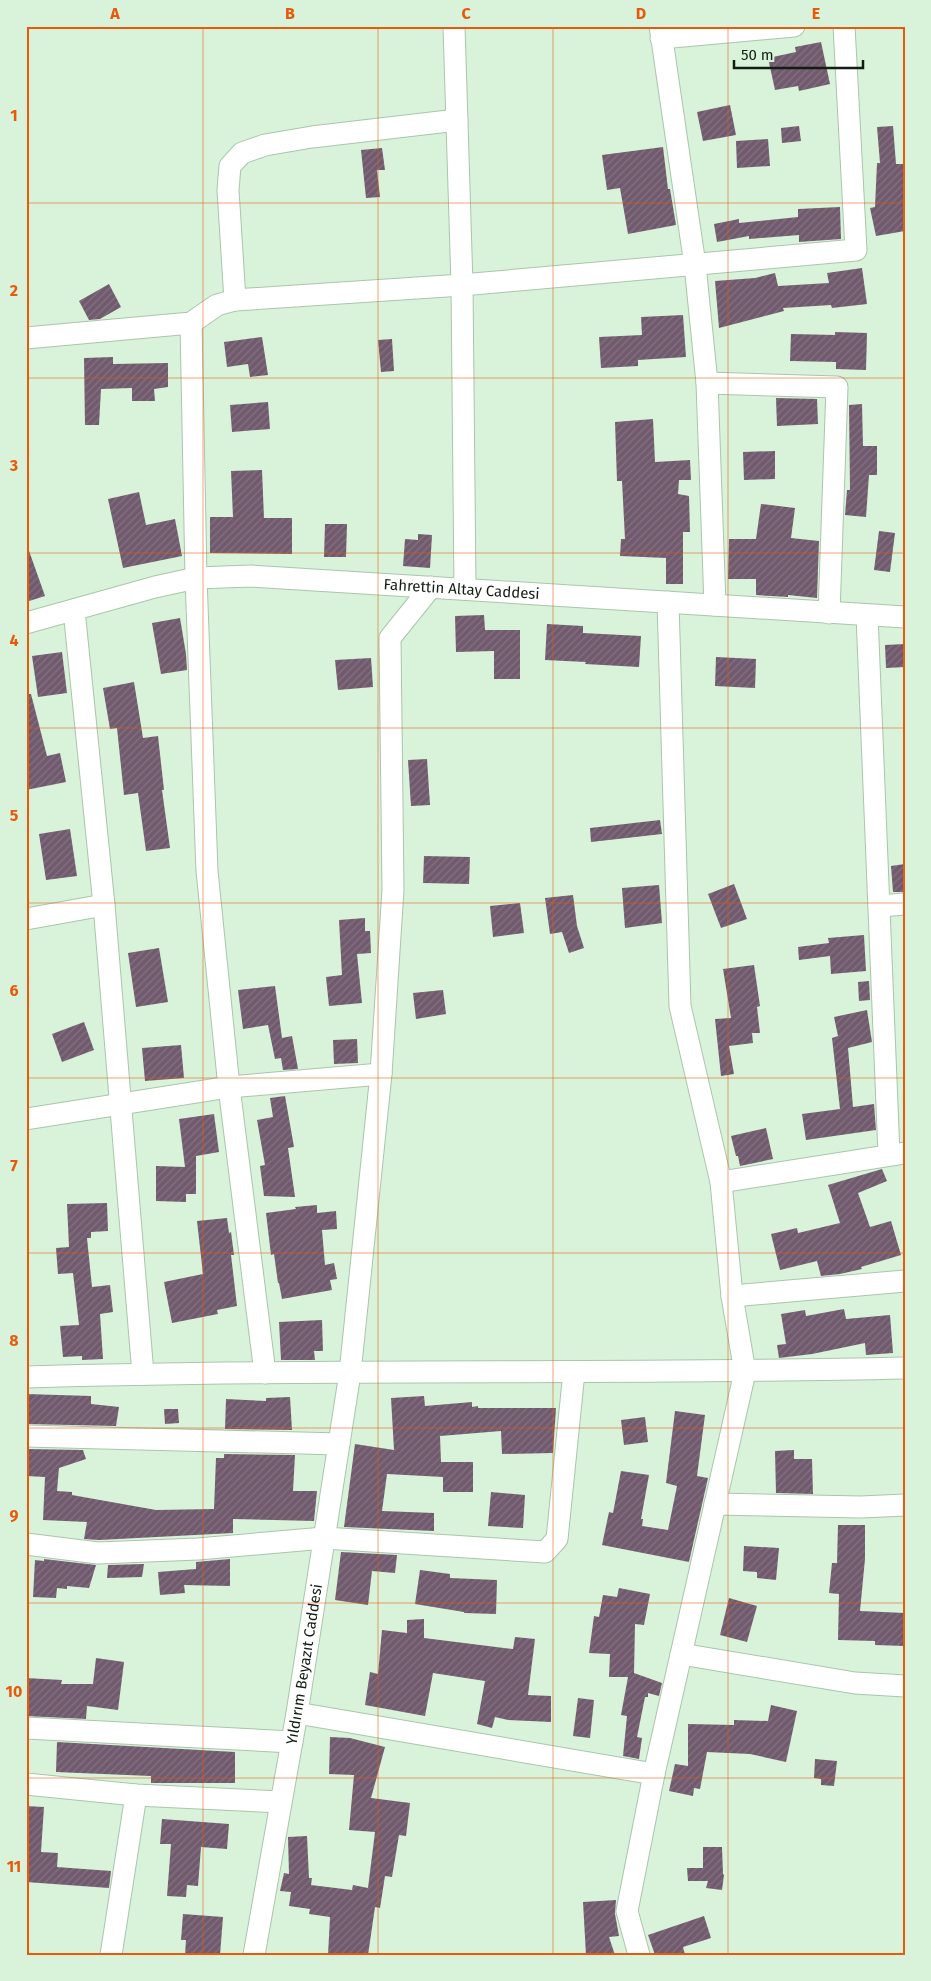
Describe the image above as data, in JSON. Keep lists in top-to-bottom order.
{
  "streets": {
    "street": ["Fahrettin Altay Caddesi", "Yıldırım Beyazıt Caddesi"]
  },
  "crossings": [
    ["Fahrettin Altay Caddesi", "Yıldırım Beyazıt Caddesi"]
  ],
  "scale_bar": "50 m",
  "grid": {
    "columns": [
      "A",
      "B",
      "C",
      "D",
      "E"
    ],
    "rows": [
      "1",
      "2",
      "3",
      "4",
      "5",
      "6",
      "7",
      "8",
      "9",
      "10",
      "11"
    ]
  }
}
